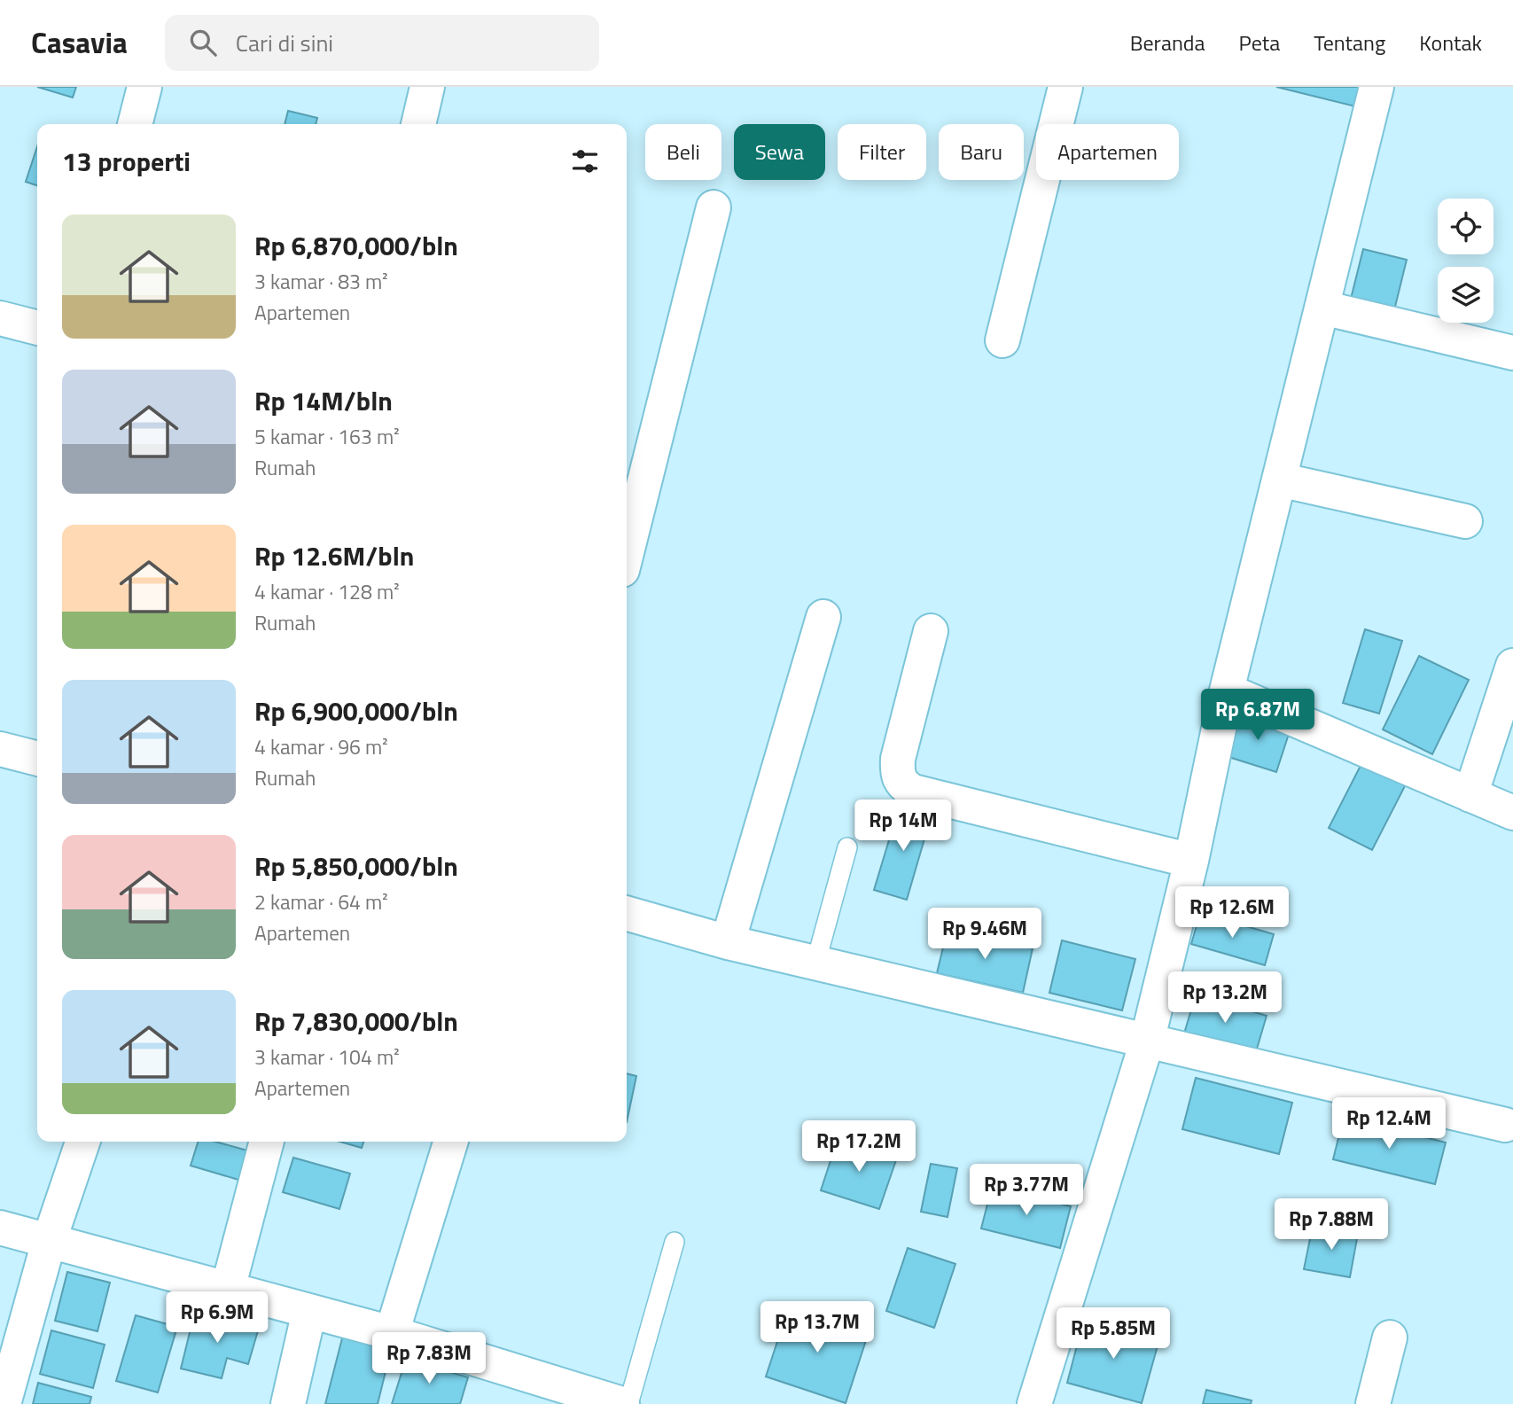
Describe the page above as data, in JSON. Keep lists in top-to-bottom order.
{
  "page": {
    "header": "Casavia",
    "search": "Cari di sini",
    "nav": [
      "Beranda",
      "Peta",
      "Tentang",
      "Kontak"
    ],
    "chip": [
      "Beli",
      "Sewa",
      "Filter",
      "Baru",
      "Apartemen"
    ],
    "heading": "13 properti",
    "list": [
      {
        "name": "Rp 6,870,000/bln",
        "note": "3 kamar · 83 m² · Apartemen"
      },
      {
        "name": "Rp 14M/bln",
        "note": "5 kamar · 163 m² · Rumah"
      },
      {
        "name": "Rp 12.6M/bln",
        "note": "4 kamar · 128 m² · Rumah"
      },
      {
        "name": "Rp 6,900,000/bln",
        "note": "4 kamar · 96 m² · Rumah"
      },
      {
        "name": "Rp 5,850,000/bln",
        "note": "2 kamar · 64 m² · Apartemen"
      },
      {
        "name": "Rp 7,830,000/bln",
        "note": "3 kamar · 104 m² · Apartemen"
      }
    ],
    "price": [
      "Rp 6.87M",
      "Rp 14M",
      "Rp 12.6M",
      "Rp 9.46M",
      "Rp 13.2M",
      "Rp 12.4M",
      "Rp 17.2M",
      "Rp 3.77M",
      "Rp 7.88M",
      "Rp 6.9M",
      "Rp 13.7M",
      "Rp 5.85M",
      "Rp 7.83M"
    ]
  }
}
